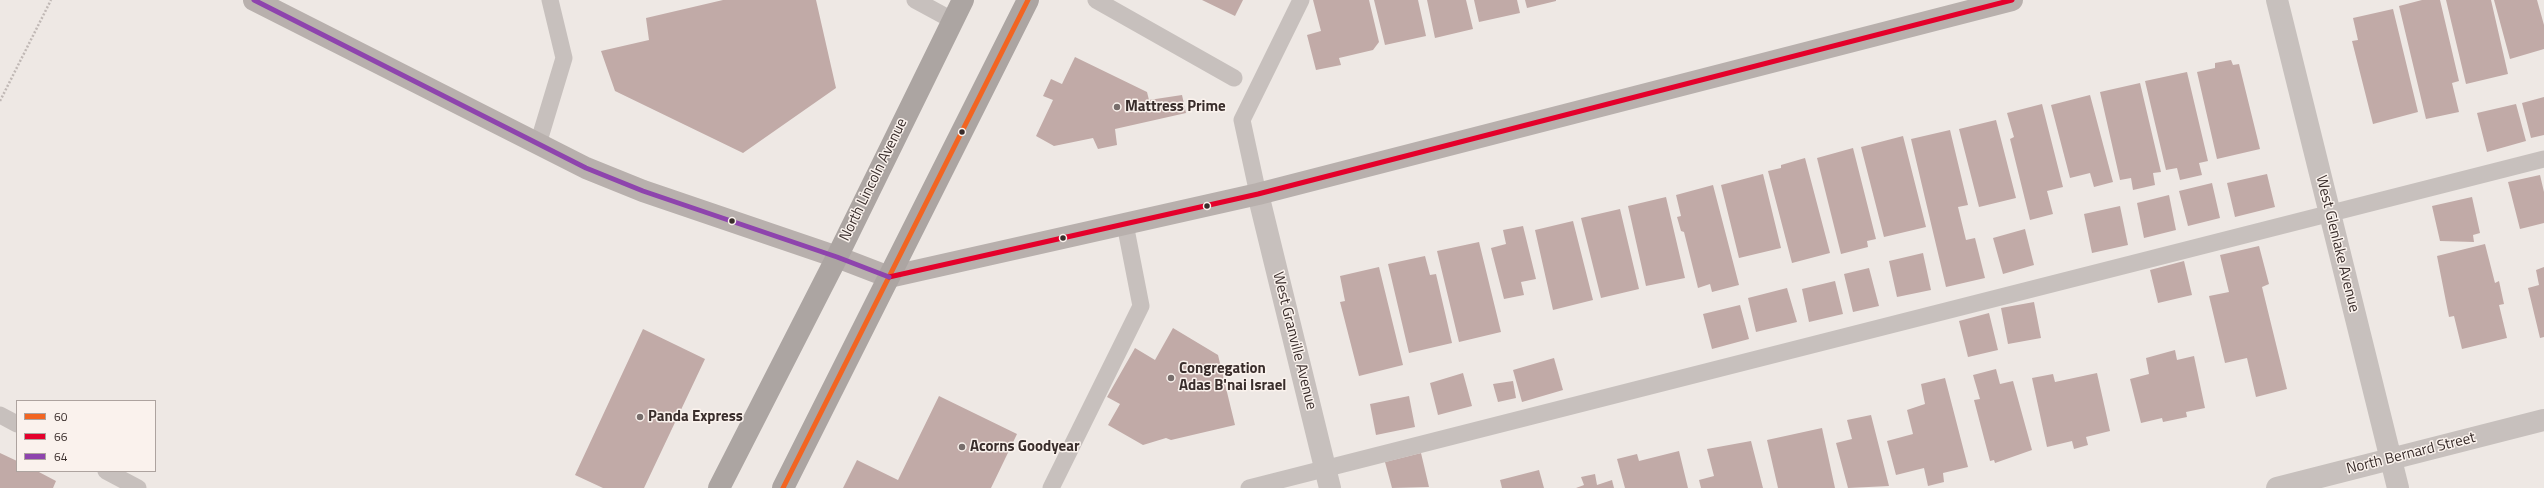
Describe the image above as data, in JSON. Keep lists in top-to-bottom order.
{
  "streets": {
    "main road": ["North Lincoln Avenue"],
    "street": ["West Glenlake Avenue", "West Granville Avenue", "North Bernard Street"]
  },
  "crossings": [
    ["West Glenlake Avenue", "North Bernard Street"]
  ],
  "places": [
    "Mattress Prime",
    "Congregation Adas B'nai Israel",
    "Panda Express",
    "Acorns Goodyear"
  ],
  "lines": ["transit line 60", "transit line 66", "transit line 64"],
  "legend": ["60", "66", "64"]
}
